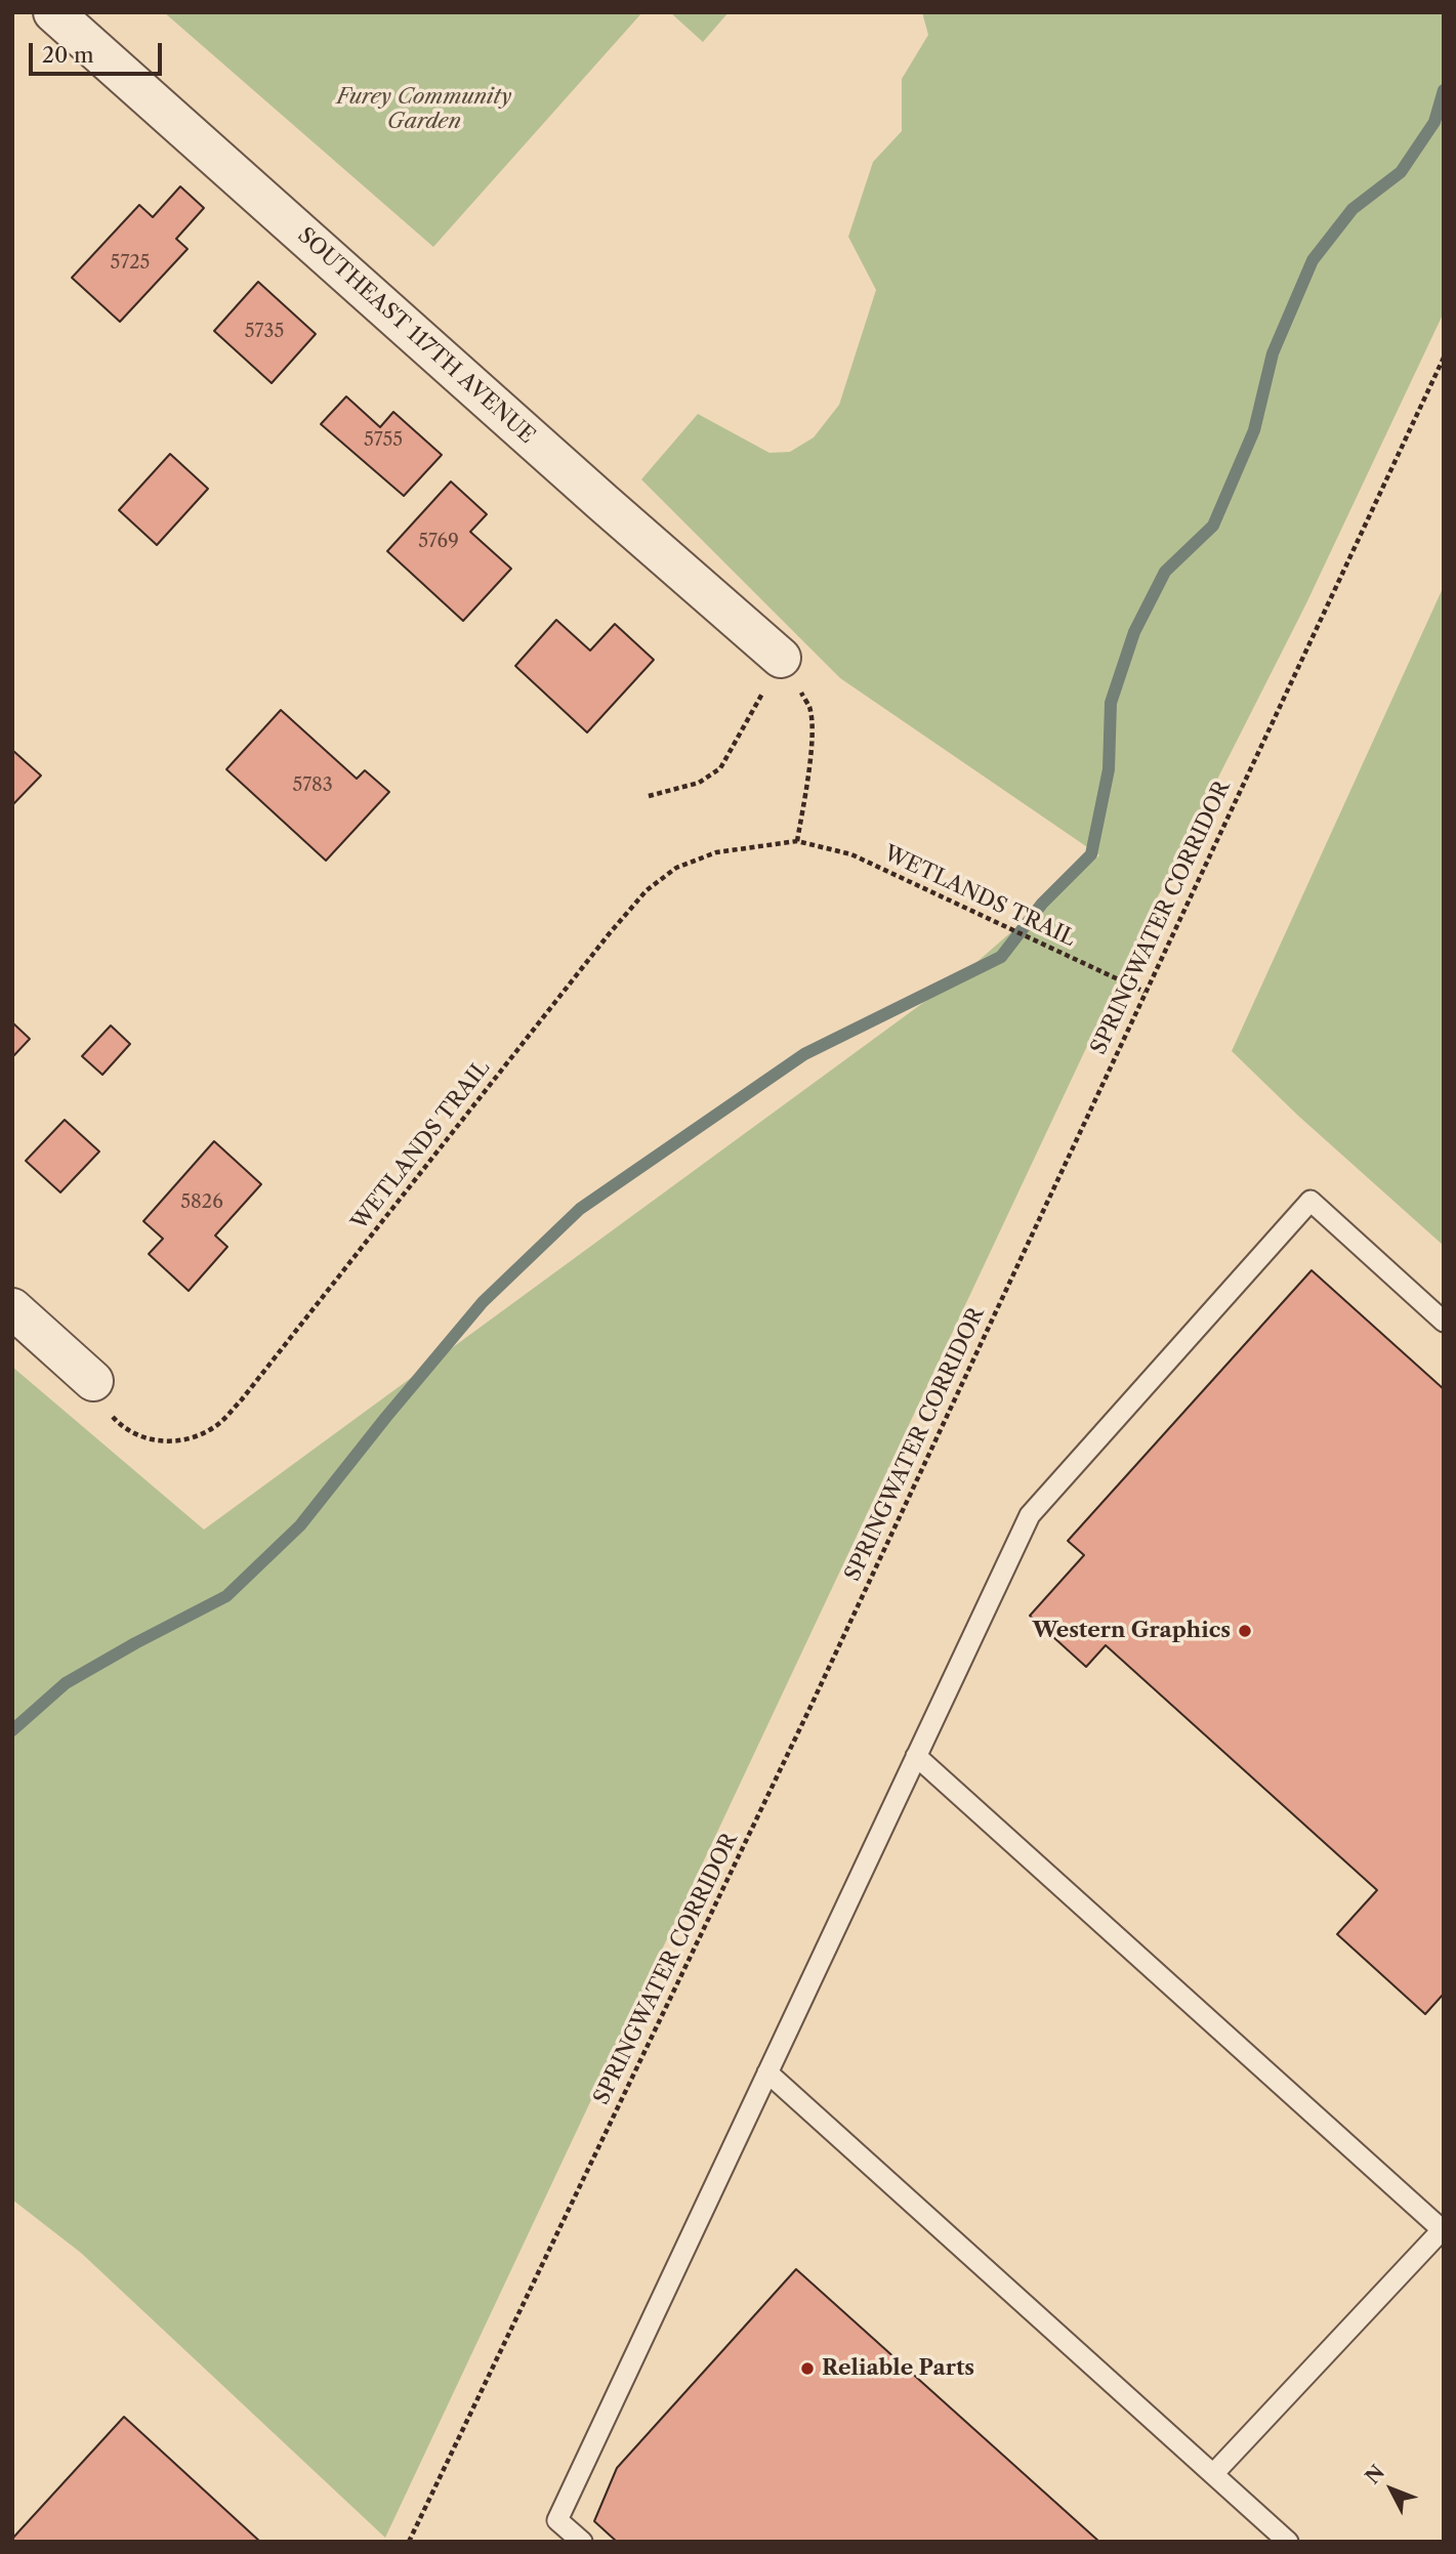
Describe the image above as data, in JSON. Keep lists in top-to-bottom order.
{
  "streets": {
    "street": ["SOUTHEAST 117TH AVENUE"],
    "path": ["WETLANDS TRAIL", "SPRINGWATER CORRIDOR"]
  },
  "crossings": [
    ["WETLANDS TRAIL", "SPRINGWATER CORRIDOR"]
  ],
  "parks": ["Furey Community Garden"],
  "places": ["Western Graphics", "Reliable Parts"],
  "house_numbers": [
    "5725",
    "5735",
    "5755",
    "5769",
    "5783",
    "5826"
  ],
  "scale_bar": "20 m",
  "north": "top left"
}
